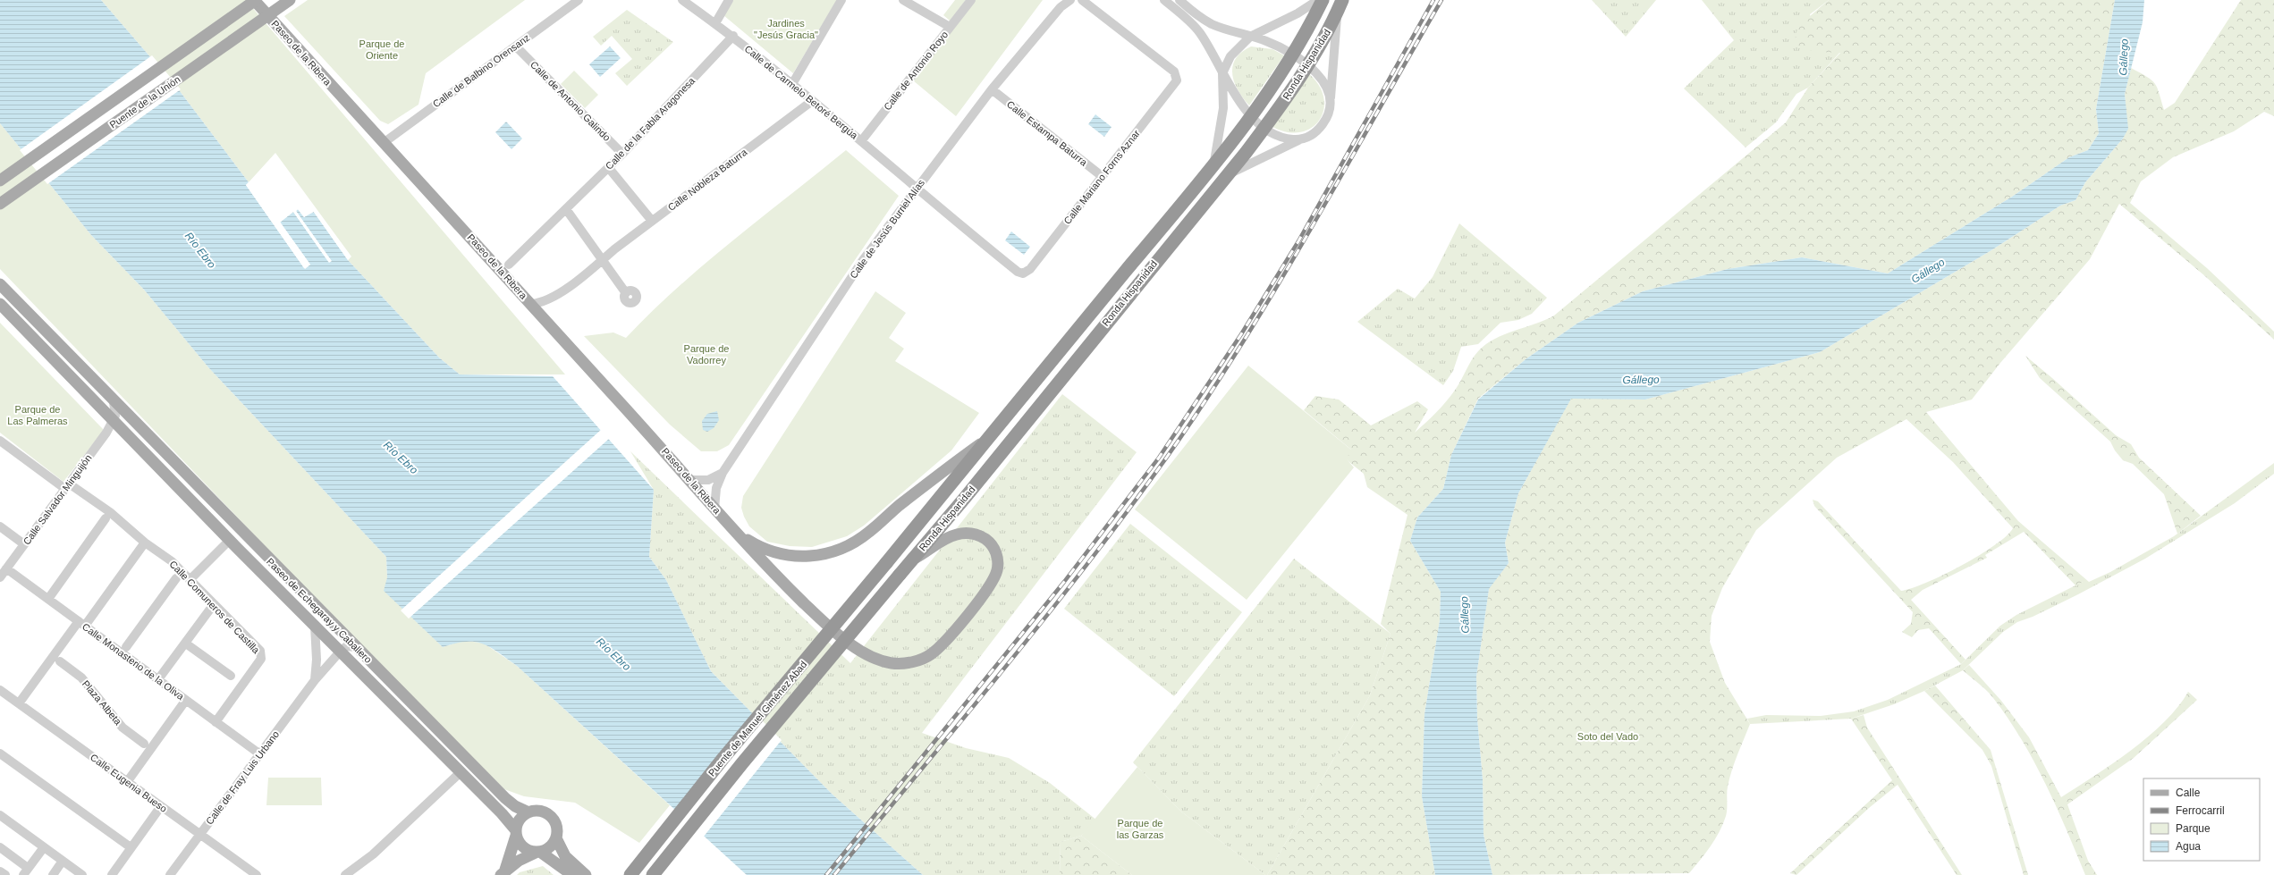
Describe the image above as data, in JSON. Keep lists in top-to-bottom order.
{
  "streets": {
    "highway": ["Ronda Hispanidad", "Puente de Manuel Giménez Abad"],
    "main road": ["Paseo de la Ribera", "Puente de la Unión", "Paseo de Echegaray y Caballero"],
    "street": [
      "Calle de Balbino Orensanz",
      "Calle de Antonio Royo",
      "Calle de Carmelo Betoré Bergúa",
      "Calle de Antonio Galindo",
      "Calle de la Fabla Aragonesa",
      "Calle Estampa Baturra",
      "Calle Mariano Forns Aznar",
      "Calle Nobleza Baturra",
      "Calle de Jesús Burriel Alías",
      "Calle Salvador Minguijón",
      "Calle Comuneros de Castilla",
      "Calle Monasterio de la Oliva",
      "Plaza Albeta",
      "Calle de Fray Luis Urbano",
      "Calle Eugenia Bueso"
    ]
  },
  "crossings": [
    ["Paseo de la Ribera", "Ronda Hispanidad"],
    ["Paseo de la Ribera", "Calle de Balbino Orensanz"],
    ["Paseo de la Ribera", "Puente de la Unión"],
    ["Paseo de la Ribera", "Calle Nobleza Baturra"],
    ["Paseo de la Ribera", "Calle de Jesús Burriel Alías"],
    ["Ronda Hispanidad", "Puente de Manuel Giménez Abad"],
    ["Calle de Antonio Royo", "Calle de Carmelo Betoré Bergúa"],
    ["Calle de Carmelo Betoré Bergúa", "Calle de la Fabla Aragonesa"],
    ["Calle de Carmelo Betoré Bergúa", "Calle Mariano Forns Aznar"],
    ["Calle de Carmelo Betoré Bergúa", "Calle Nobleza Baturra"],
    ["Calle de Carmelo Betoré Bergúa", "Calle de Jesús Burriel Alías"],
    ["Calle de Antonio Galindo", "Calle de la Fabla Aragonesa"],
    ["Calle Estampa Baturra", "Calle Mariano Forns Aznar"],
    ["Calle Estampa Baturra", "Calle de Jesús Burriel Alías"],
    ["Calle Salvador Minguijón", "Calle Comuneros de Castilla"],
    ["Calle Salvador Minguijón", "Paseo de Echegaray y Caballero"],
    ["Calle Salvador Minguijón", "Calle Monasterio de la Oliva"],
    ["Calle Comuneros de Castilla", "Calle Monasterio de la Oliva"],
    ["Paseo de Echegaray y Caballero", "Calle de Fray Luis Urbano"],
    ["Calle Monasterio de la Oliva", "Calle de Fray Luis Urbano"],
    ["Calle de Fray Luis Urbano", "Calle Eugenia Bueso"]
  ],
  "water": ["Gállego", "Río Ebro"],
  "parks": [
    "Jardines \"Jesús Gracia\"",
    "Parque de Oriente",
    "Parque de Vadorrey",
    "Parque de Las Palmeras",
    "Soto del Vado",
    "Parque de las Garzas"
  ],
  "legend": [
    "Calle",
    "Ferrocarril",
    "Parque",
    "Agua"
  ]
}
